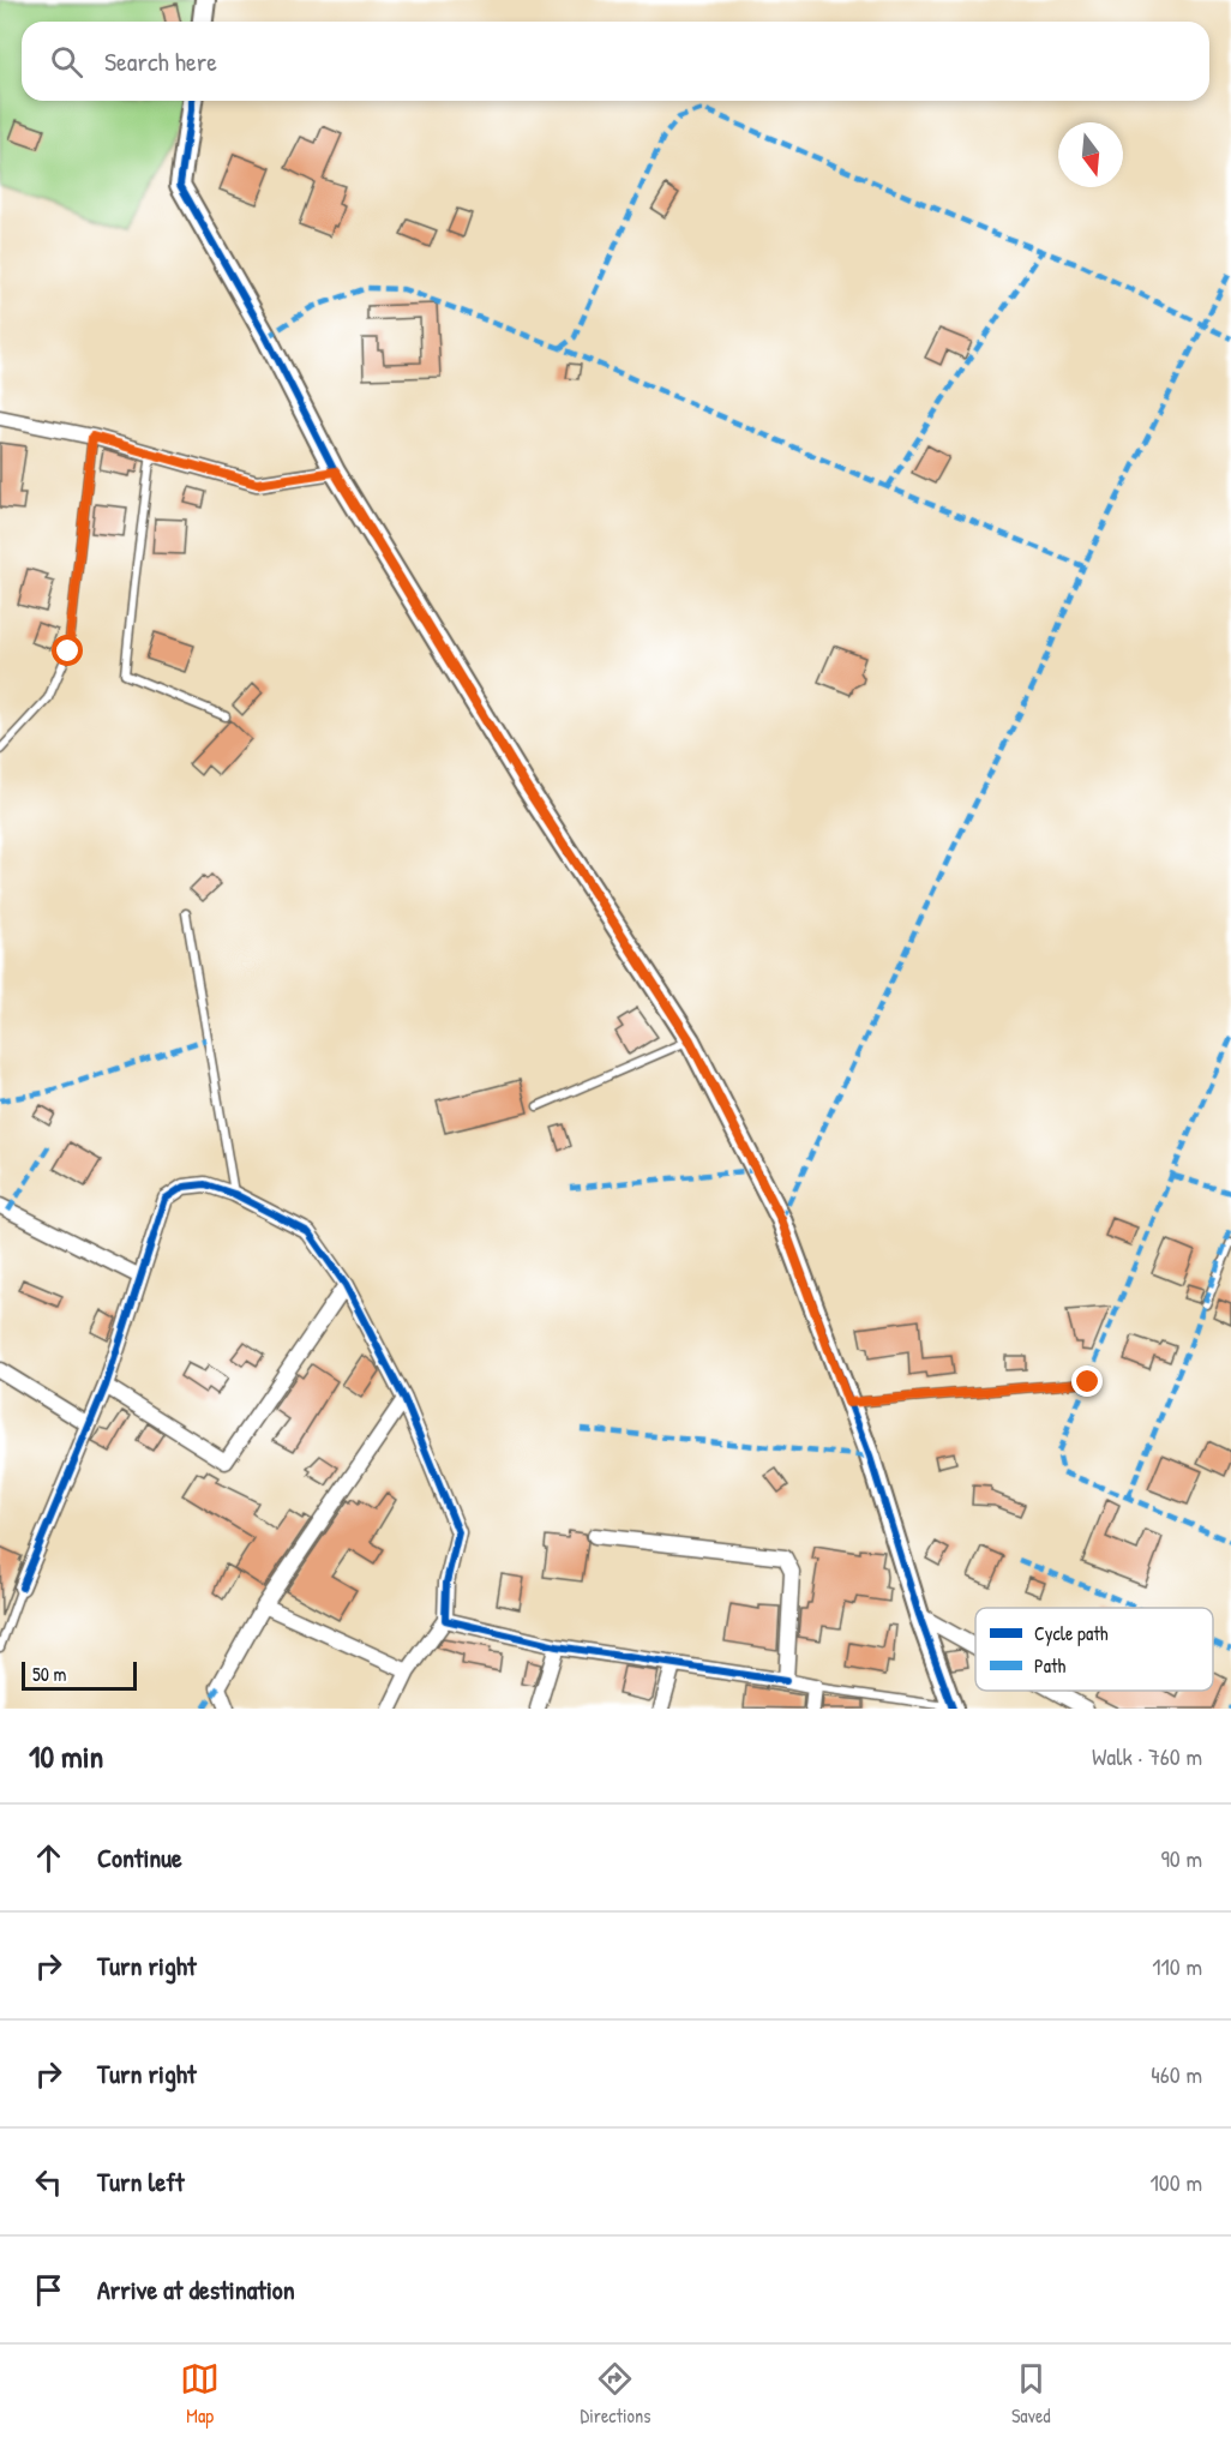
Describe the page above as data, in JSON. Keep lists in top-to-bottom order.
{
  "legend": ["Cycle path", "Path"],
  "scale_bar": "50 m",
  "north": "bottom",
  "page": {
    "search": "Search here",
    "scale": "50 m",
    "heading": ["10 min", "Walk · 760 m"],
    "list": [
      ["Continue", "90 m"],
      ["Turn right", "110 m"],
      ["Turn right", "460 m"],
      ["Turn left", "100 m"],
      "Arrive at destination"
    ],
    "nav": ["Map", "Directions", "Saved"]
  }
}
